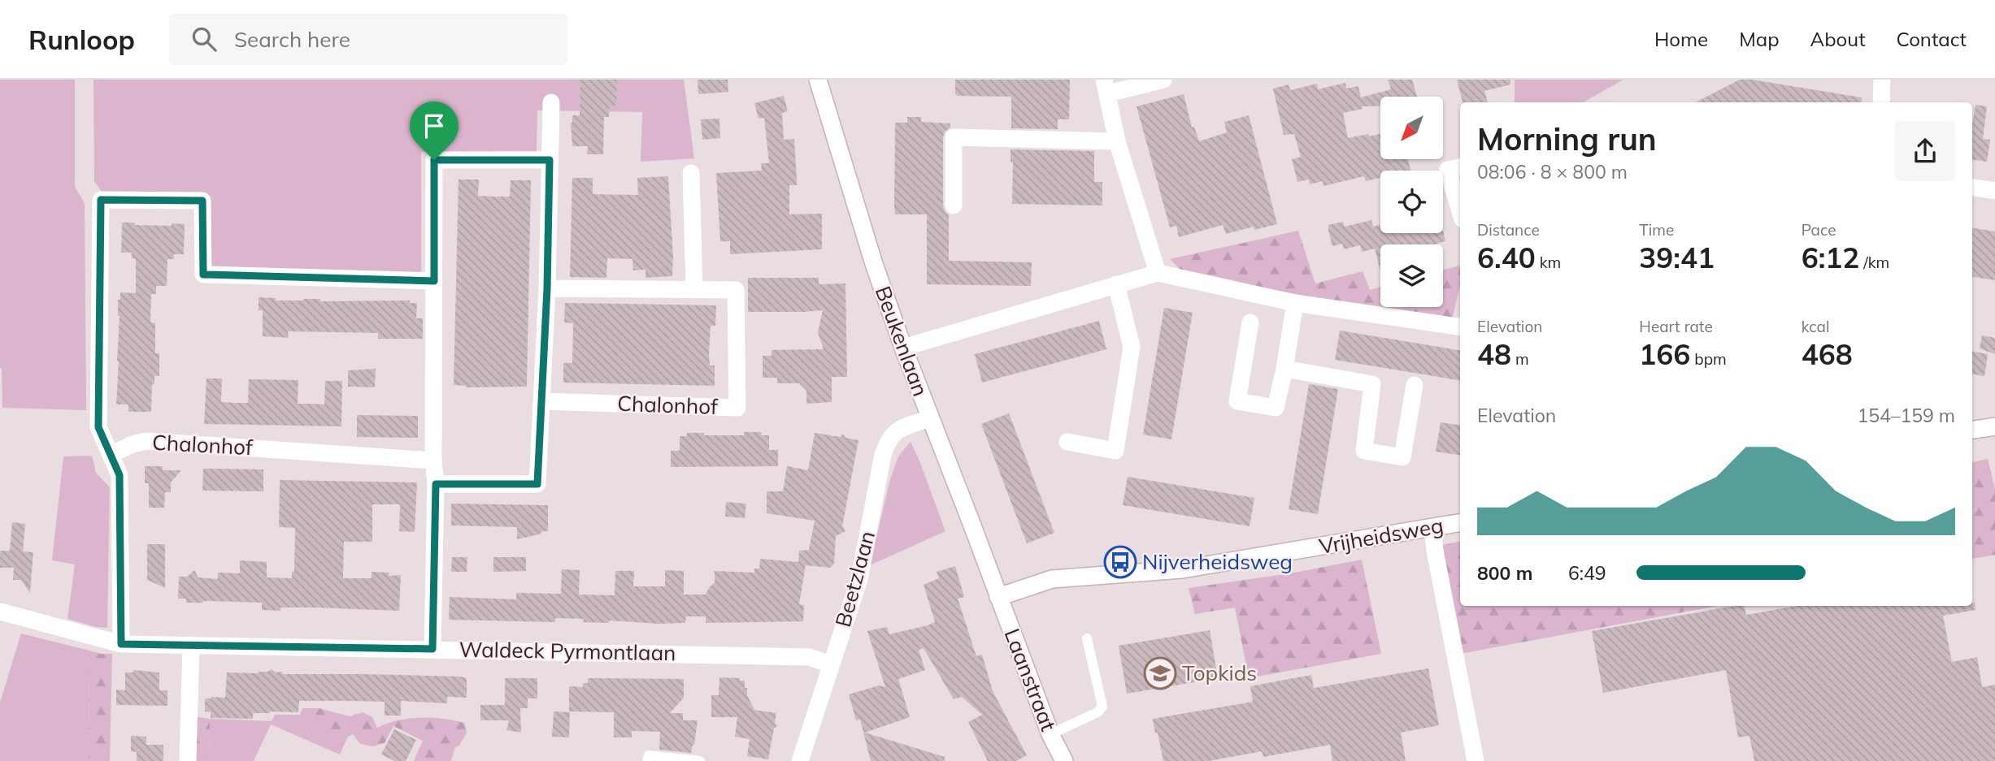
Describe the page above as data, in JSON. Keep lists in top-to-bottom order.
{
  "streets": {
    "street": [
      "Beukenlaan",
      "Chalonhof",
      "Vrijheidsweg",
      "Beetzlaan",
      "Waldeck Pyrmontlaan",
      "Laanstraat"
    ]
  },
  "crossings": [
    ["Beukenlaan", "Vrijheidsweg"],
    ["Beukenlaan", "Beetzlaan"],
    ["Beukenlaan", "Laanstraat"],
    ["Vrijheidsweg", "Laanstraat"],
    ["Beetzlaan", "Waldeck Pyrmontlaan"]
  ],
  "places": {
    "bus stop": ["Nijverheidsweg"],
    "school or university": ["Topkids"]
  },
  "north": "bottom left",
  "page": {
    "header": "Runloop",
    "search": "Search here",
    "nav": [
      "Home",
      "Map",
      "About",
      "Contact"
    ],
    "heading": ["Morning run", "08:06 · 8 × 800 m"],
    "stats": [
      ["Distance", "6.40 km"],
      ["Time", "39:41"],
      ["Pace", "6:12 /km"],
      ["Elevation", "48 m"],
      ["Heart rate", "166 bpm"],
      ["kcal", "468"]
    ],
    "chart": ["Elevation", "154–159 m"],
    "list": [
      {
        "name": "800 m",
        "note": "6:49"
      }
    ]
  }
}
